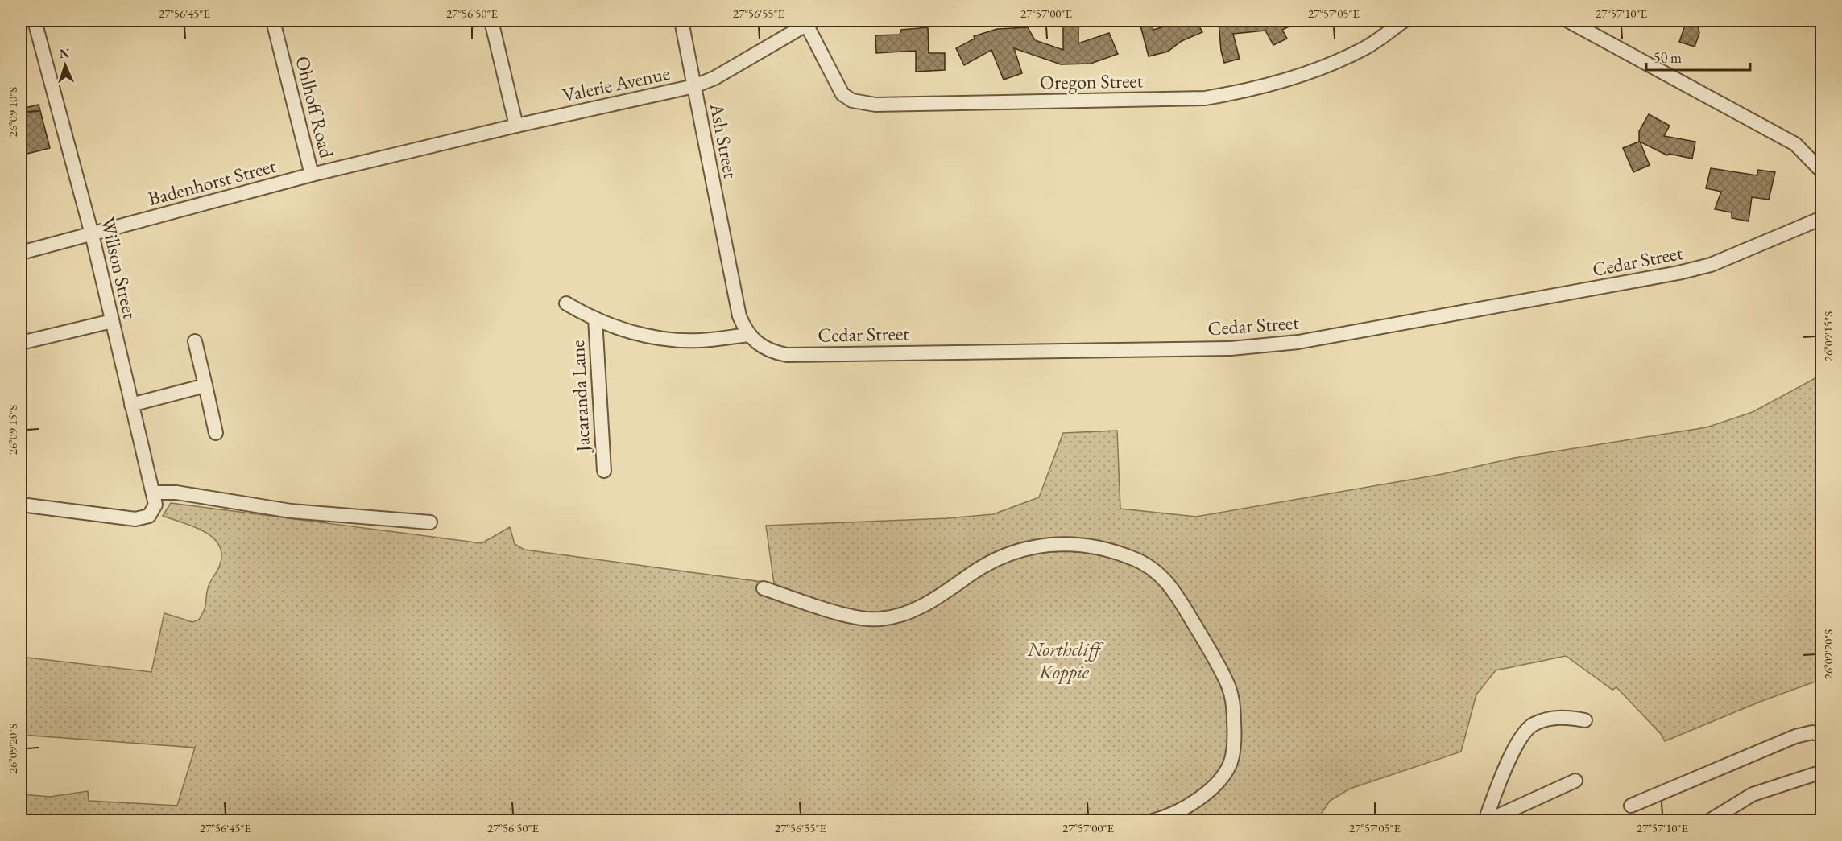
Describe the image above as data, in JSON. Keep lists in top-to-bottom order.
{
  "streets": {
    "street": [
      "Oregon Street",
      "Valerie Avenue",
      "Ohlhoff Road",
      "Ash Street",
      "Badenhorst Street",
      "Cedar Street",
      "Willson Street",
      "Jacaranda Lane"
    ]
  },
  "crossings": [
    ["Oregon Street", "Valerie Avenue"],
    ["Valerie Avenue", "Ash Street"],
    ["Valerie Avenue", "Badenhorst Street"],
    ["Ohlhoff Road", "Badenhorst Street"],
    ["Ash Street", "Cedar Street"],
    ["Badenhorst Street", "Willson Street"],
    ["Cedar Street", "Jacaranda Lane"]
  ],
  "parks": ["Northcliff Koppie"],
  "scale_bar": "50 m",
  "north": "top",
  "coordinates": [
    "27°56'45\"E",
    "27°56'50\"E",
    "27°56'55\"E",
    "27°57'00\"E",
    "27°57'05\"E",
    "27°57'10\"E",
    "26°09'10\"S",
    "26°09'15\"S",
    "26°09'20\"S"
  ]
}
